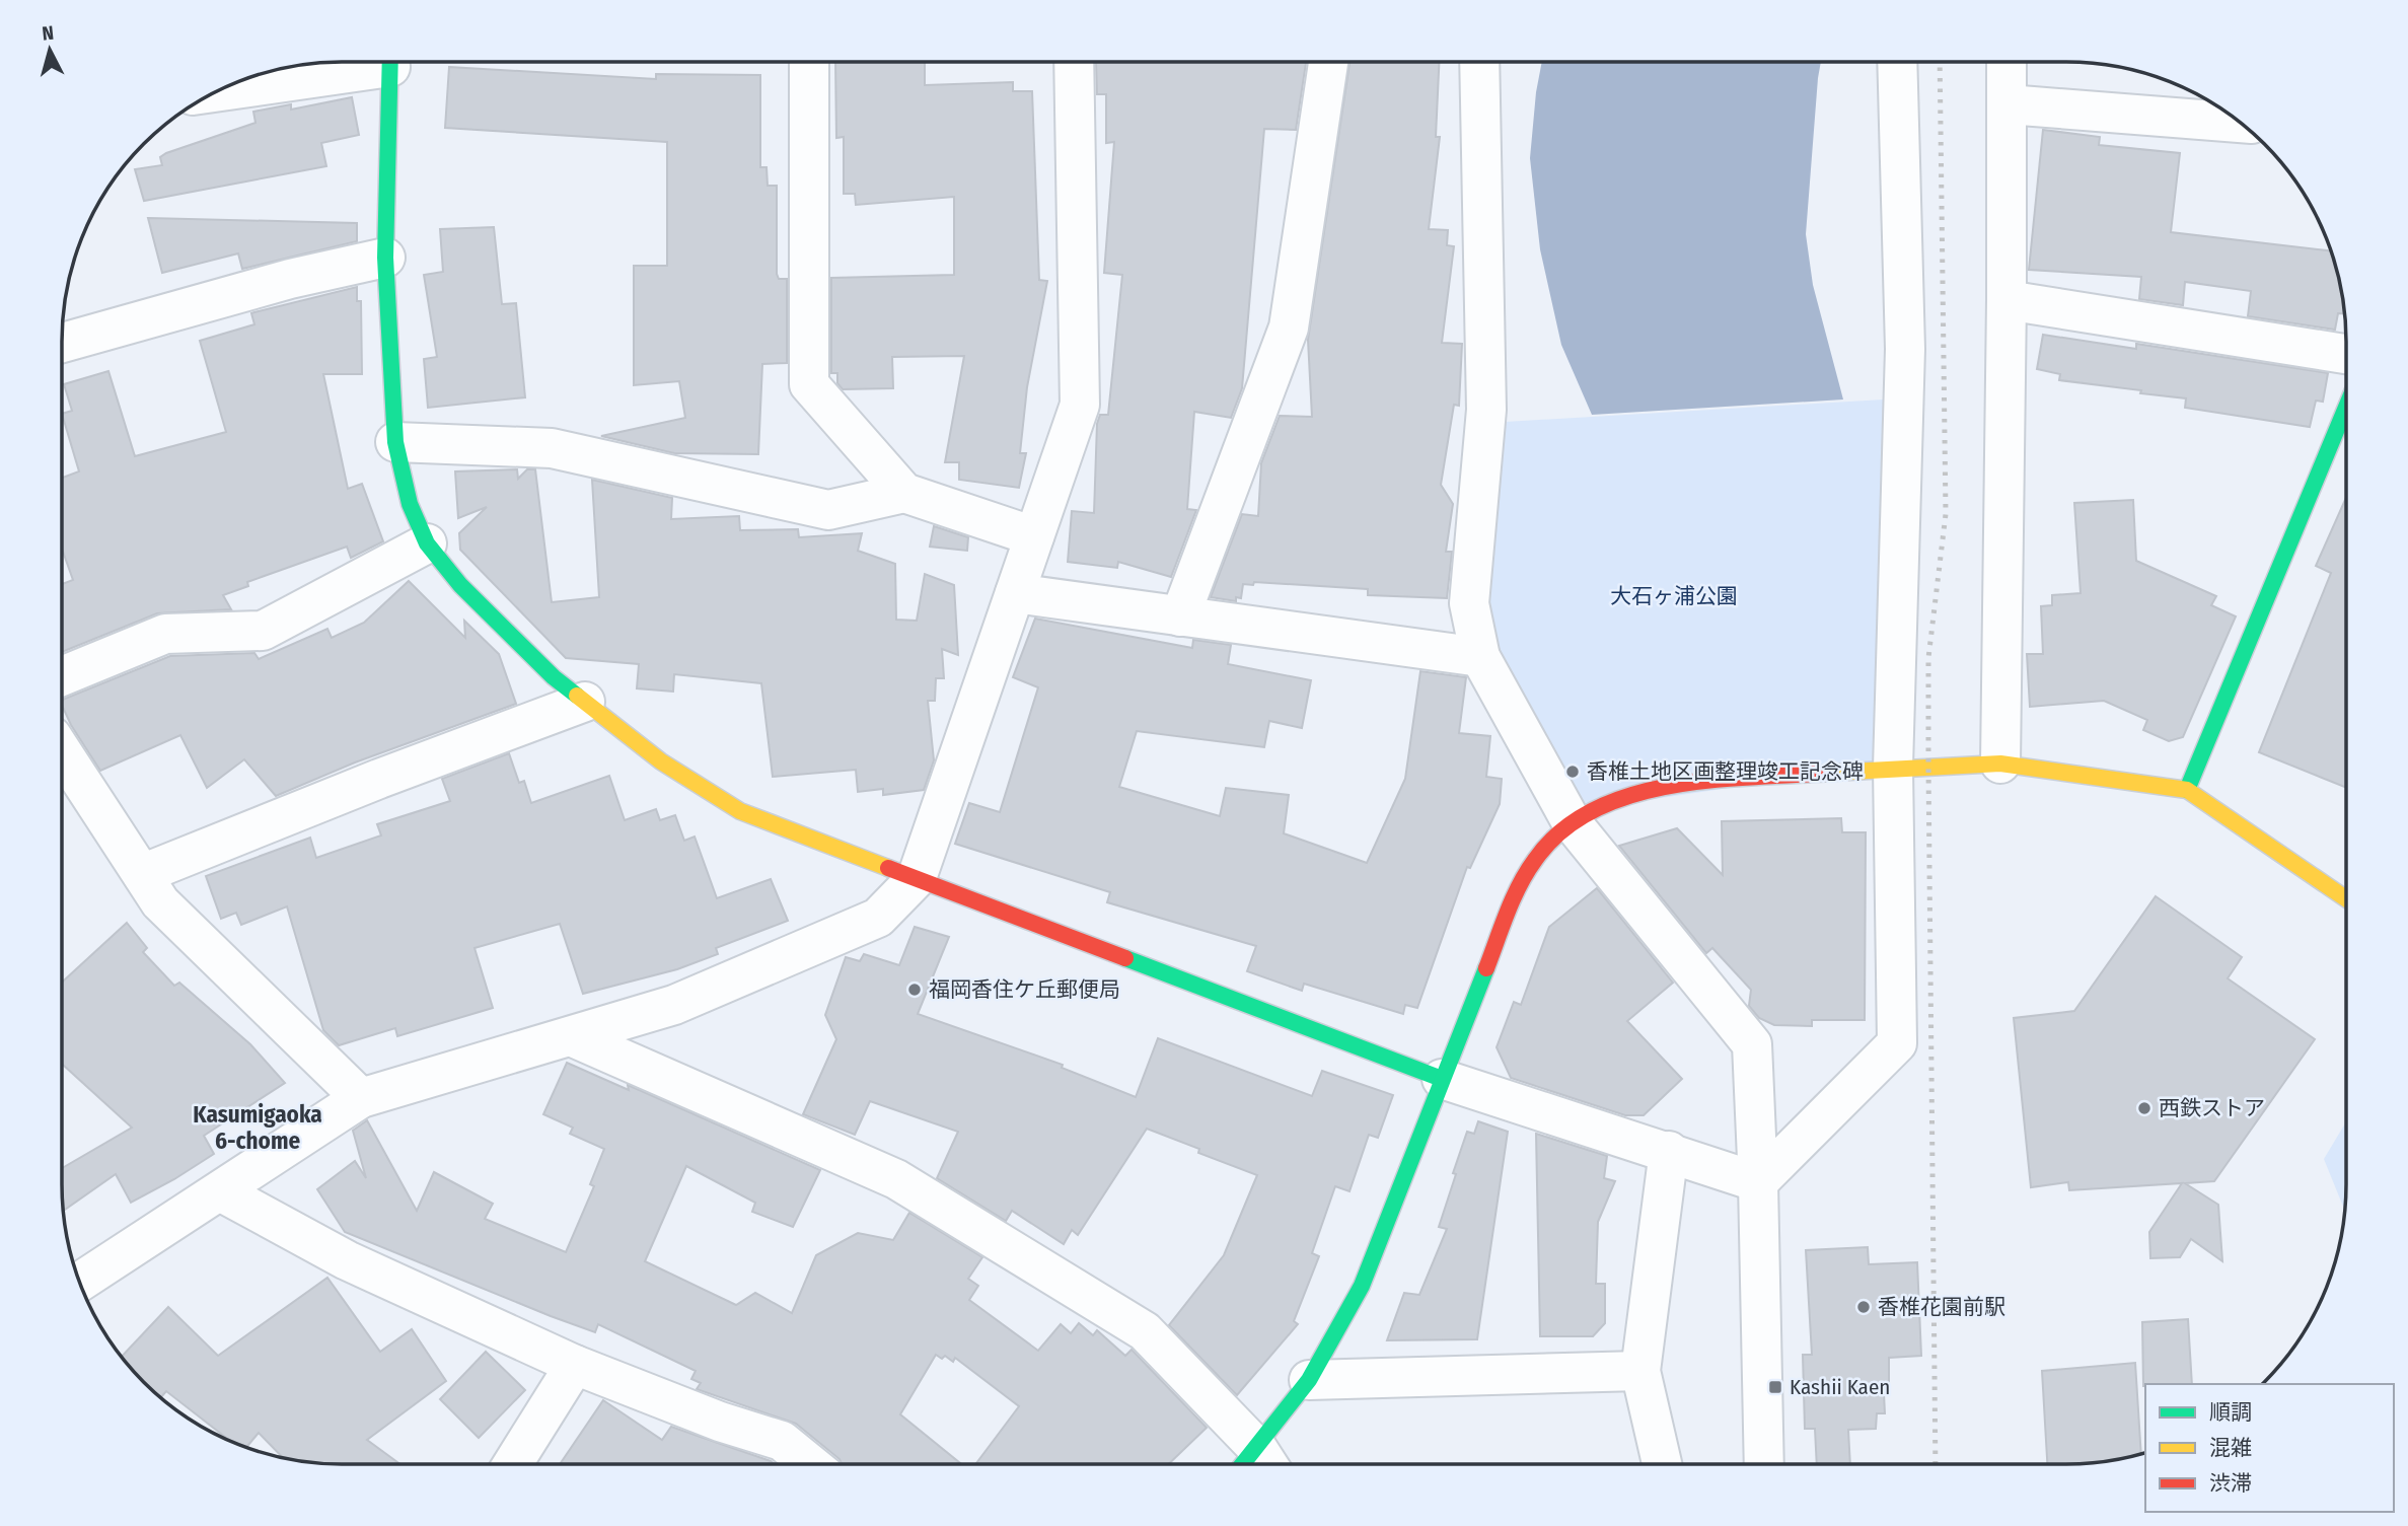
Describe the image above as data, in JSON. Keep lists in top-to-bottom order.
{
  "districts": ["Kasumigaoka 6-chome"],
  "parks": ["大石ヶ浦公園"],
  "places": {
    "other": [
      "香椎土地区画整理竣工記念碑",
      "福岡香住ケ丘郵便局",
      "西鉄ストア",
      "香椎花園前駅"
    ],
    "transit": ["Kashii Kaen"]
  },
  "legend": ["順調", "混雑", "渋滞"],
  "north": "top"
}
